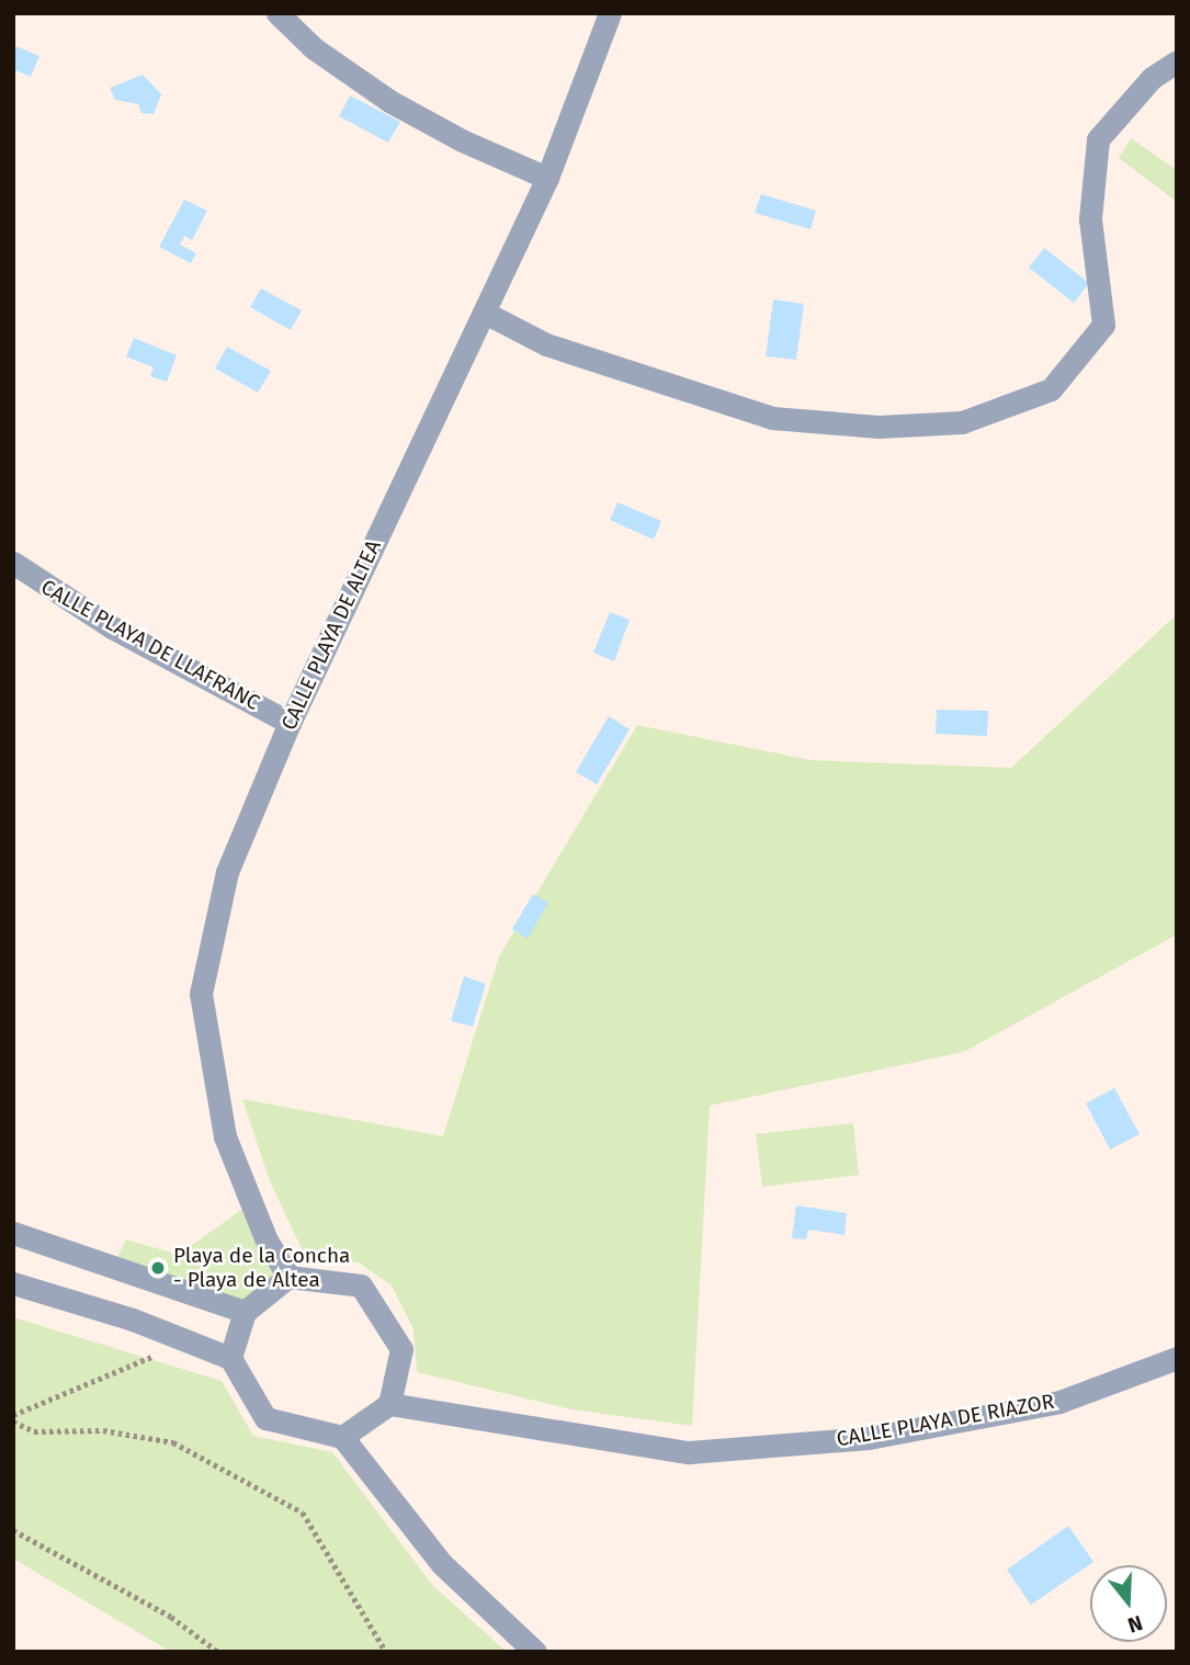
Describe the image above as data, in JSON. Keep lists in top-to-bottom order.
{
  "streets": {
    "street": ["CALLE PLAYA DE ALTEA", "CALLE PLAYA DE LLAFRANC", "CALLE PLAYA DE RIAZOR"]
  },
  "crossings": [
    ["CALLE PLAYA DE ALTEA", "CALLE PLAYA DE LLAFRANC"],
    ["CALLE PLAYA DE ALTEA", "CALLE PLAYA DE RIAZOR"]
  ],
  "places": ["Playa de la Concha - Playa de Altea"],
  "north": "bottom"
}
